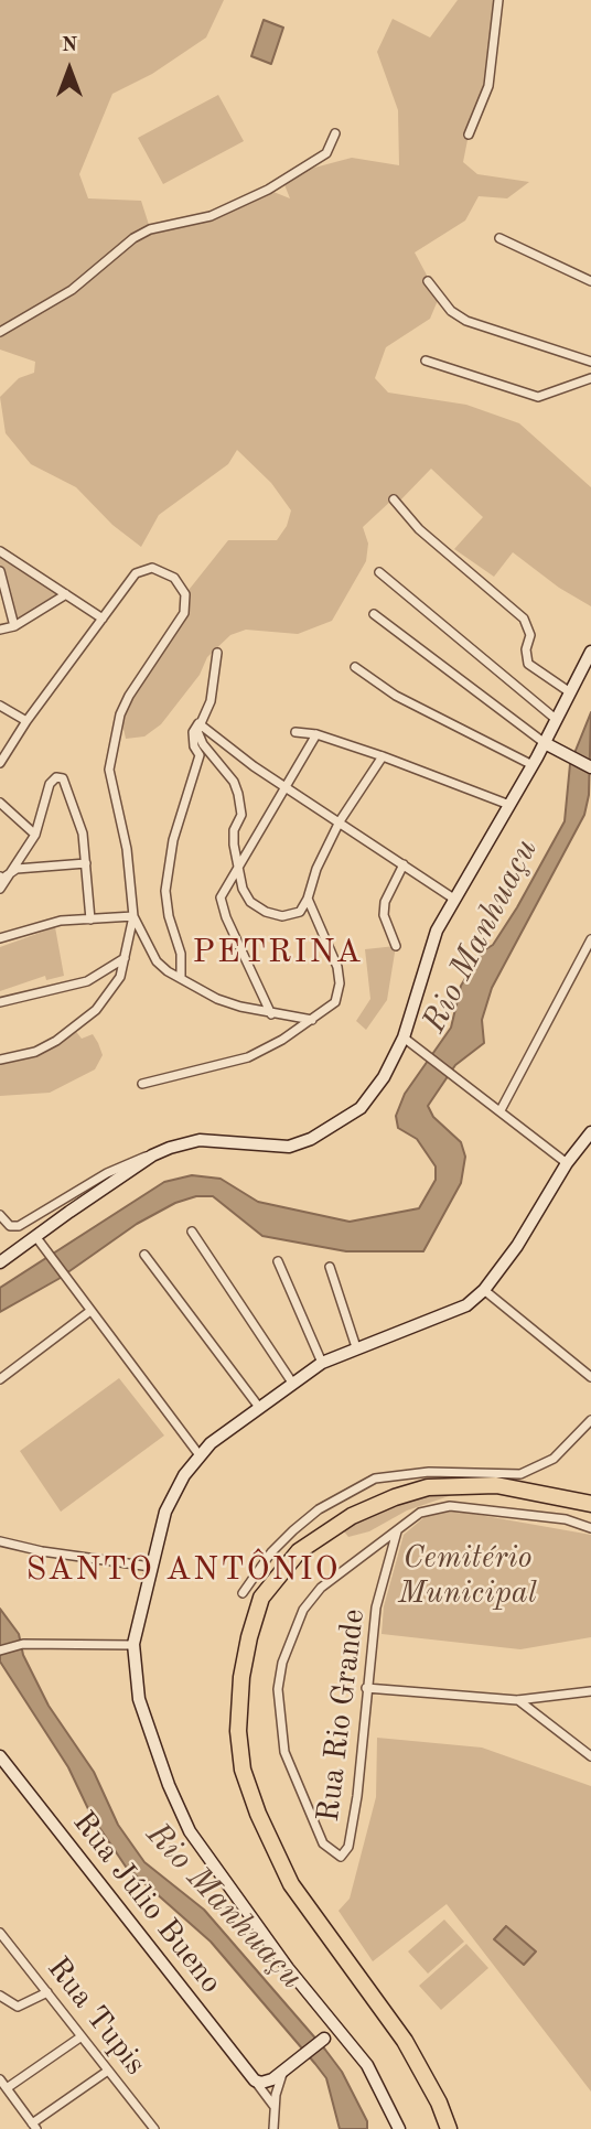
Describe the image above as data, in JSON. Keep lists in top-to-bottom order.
{
  "streets": {
    "street": ["Rua Rio Grande", "Rua Júlio Bueno", "Rua Tupis"]
  },
  "districts": ["PETRINA", "SANTO ANTÔNIO"],
  "water": ["Rio Manhuaçu"],
  "parks": ["Cemitério Municipal"],
  "north": "top"
}
